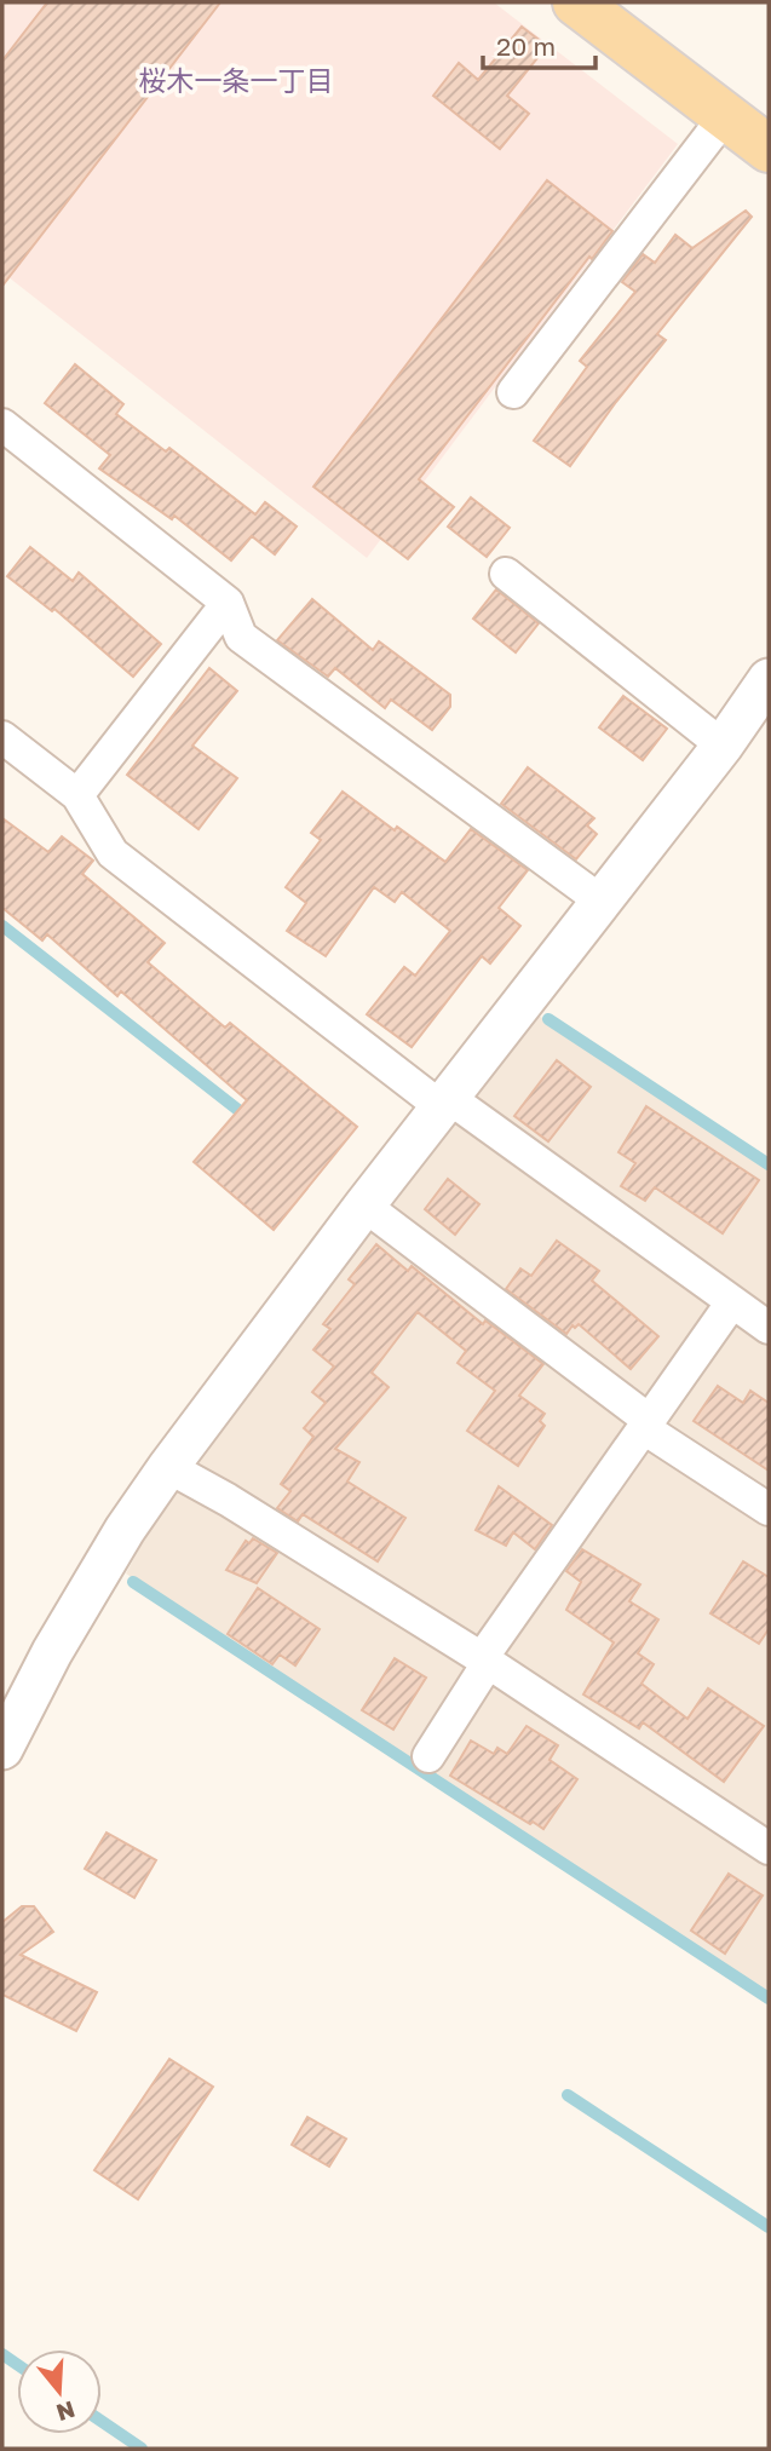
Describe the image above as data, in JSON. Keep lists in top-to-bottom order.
{
  "districts": ["桜木一条一丁目"],
  "scale_bar": "20 m",
  "north": "bottom"
}
